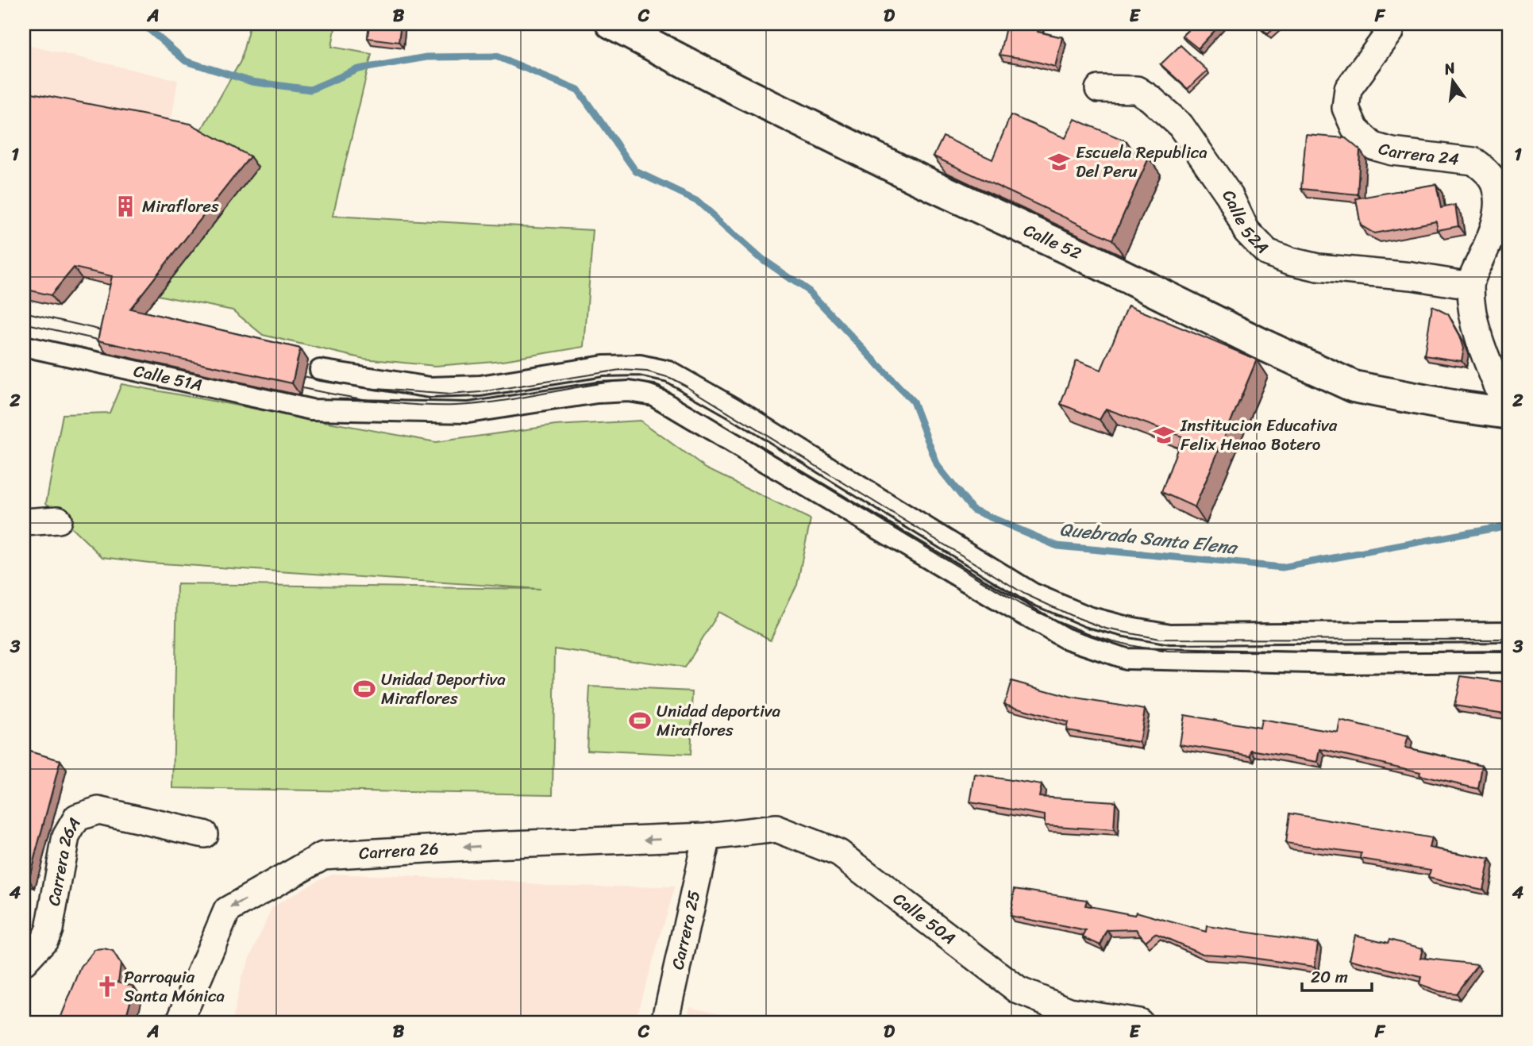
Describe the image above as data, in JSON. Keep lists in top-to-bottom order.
{
  "streets": {
    "street": [
      "Carrera 24",
      "Calle 52A",
      "Calle 52",
      "Calle 51A",
      "Carrera 26",
      "Carrera 26A",
      "Calle 50A",
      "Carrera 25"
    ]
  },
  "crossings": [
    ["Carrera 24", "Calle 52A"],
    ["Carrera 24", "Calle 52"],
    ["Carrera 26", "Calle 50A"],
    ["Carrera 26", "Carrera 25"],
    ["Calle 50A", "Carrera 25"]
  ],
  "one_way": ["Carrera 26"],
  "water": ["Quebrada Santa Elena"],
  "places": {
    "school or university": ["Escuela Republica Del Peru", "Institucion Educativa Felix Henao Botero"],
    "building": ["Miraflores"],
    "sports": ["Unidad Deportiva Miraflores", "Unidad deportiva Miraflores"],
    "church": ["Parroquia Santa Mónica"]
  },
  "scale_bar": "20 m",
  "north": "top",
  "grid": {
    "columns": [
      "A",
      "B",
      "C",
      "D",
      "E",
      "F"
    ],
    "rows": [
      "1",
      "2",
      "3",
      "4"
    ]
  }
}
